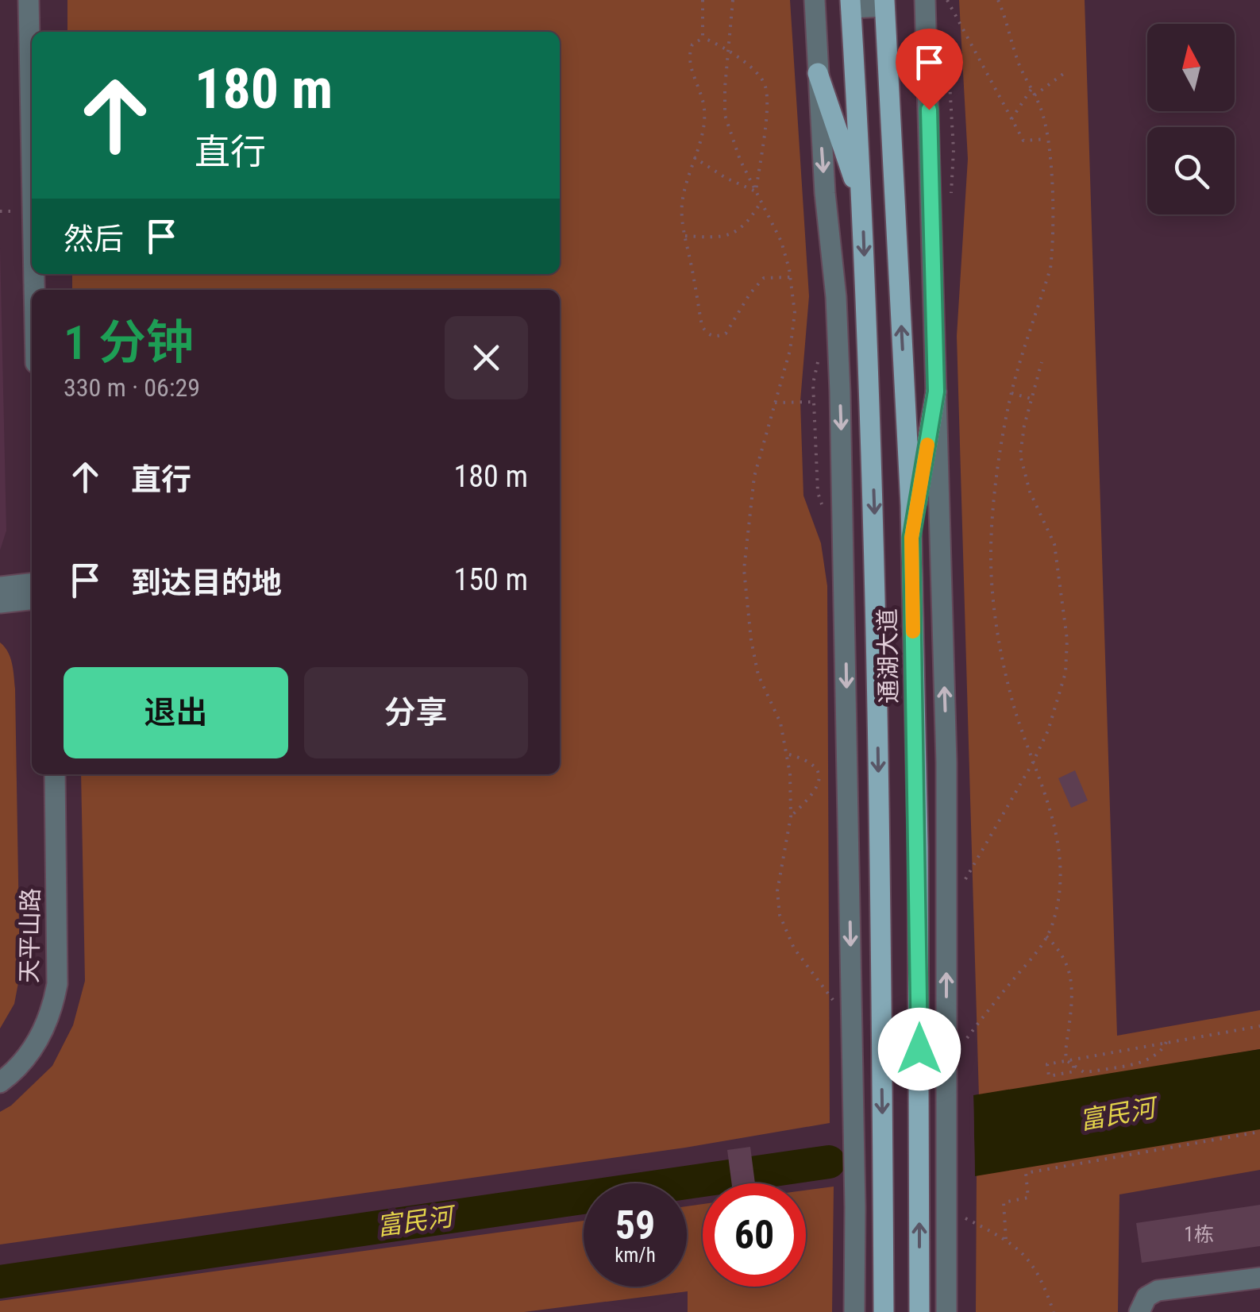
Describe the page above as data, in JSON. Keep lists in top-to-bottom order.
{
  "streets": {
    "main road": ["通湖大道"],
    "street": ["天平山路"]
  },
  "water": ["富民河"],
  "house_numbers": ["1栋"],
  "north": "top",
  "page": {
    "turn": ["180 m", "直行"],
    "then": "然后",
    "heading": ["1 分钟", "330 m · 06:29"],
    "list": [
      {
        "name": "直行",
        "value": "180 m"
      },
      {
        "name": "到达目的地",
        "value": "150 m"
      }
    ],
    "buttons": ["退出", "分享"],
    "speed": "59 km/h",
    "limit": "60"
  }
}
